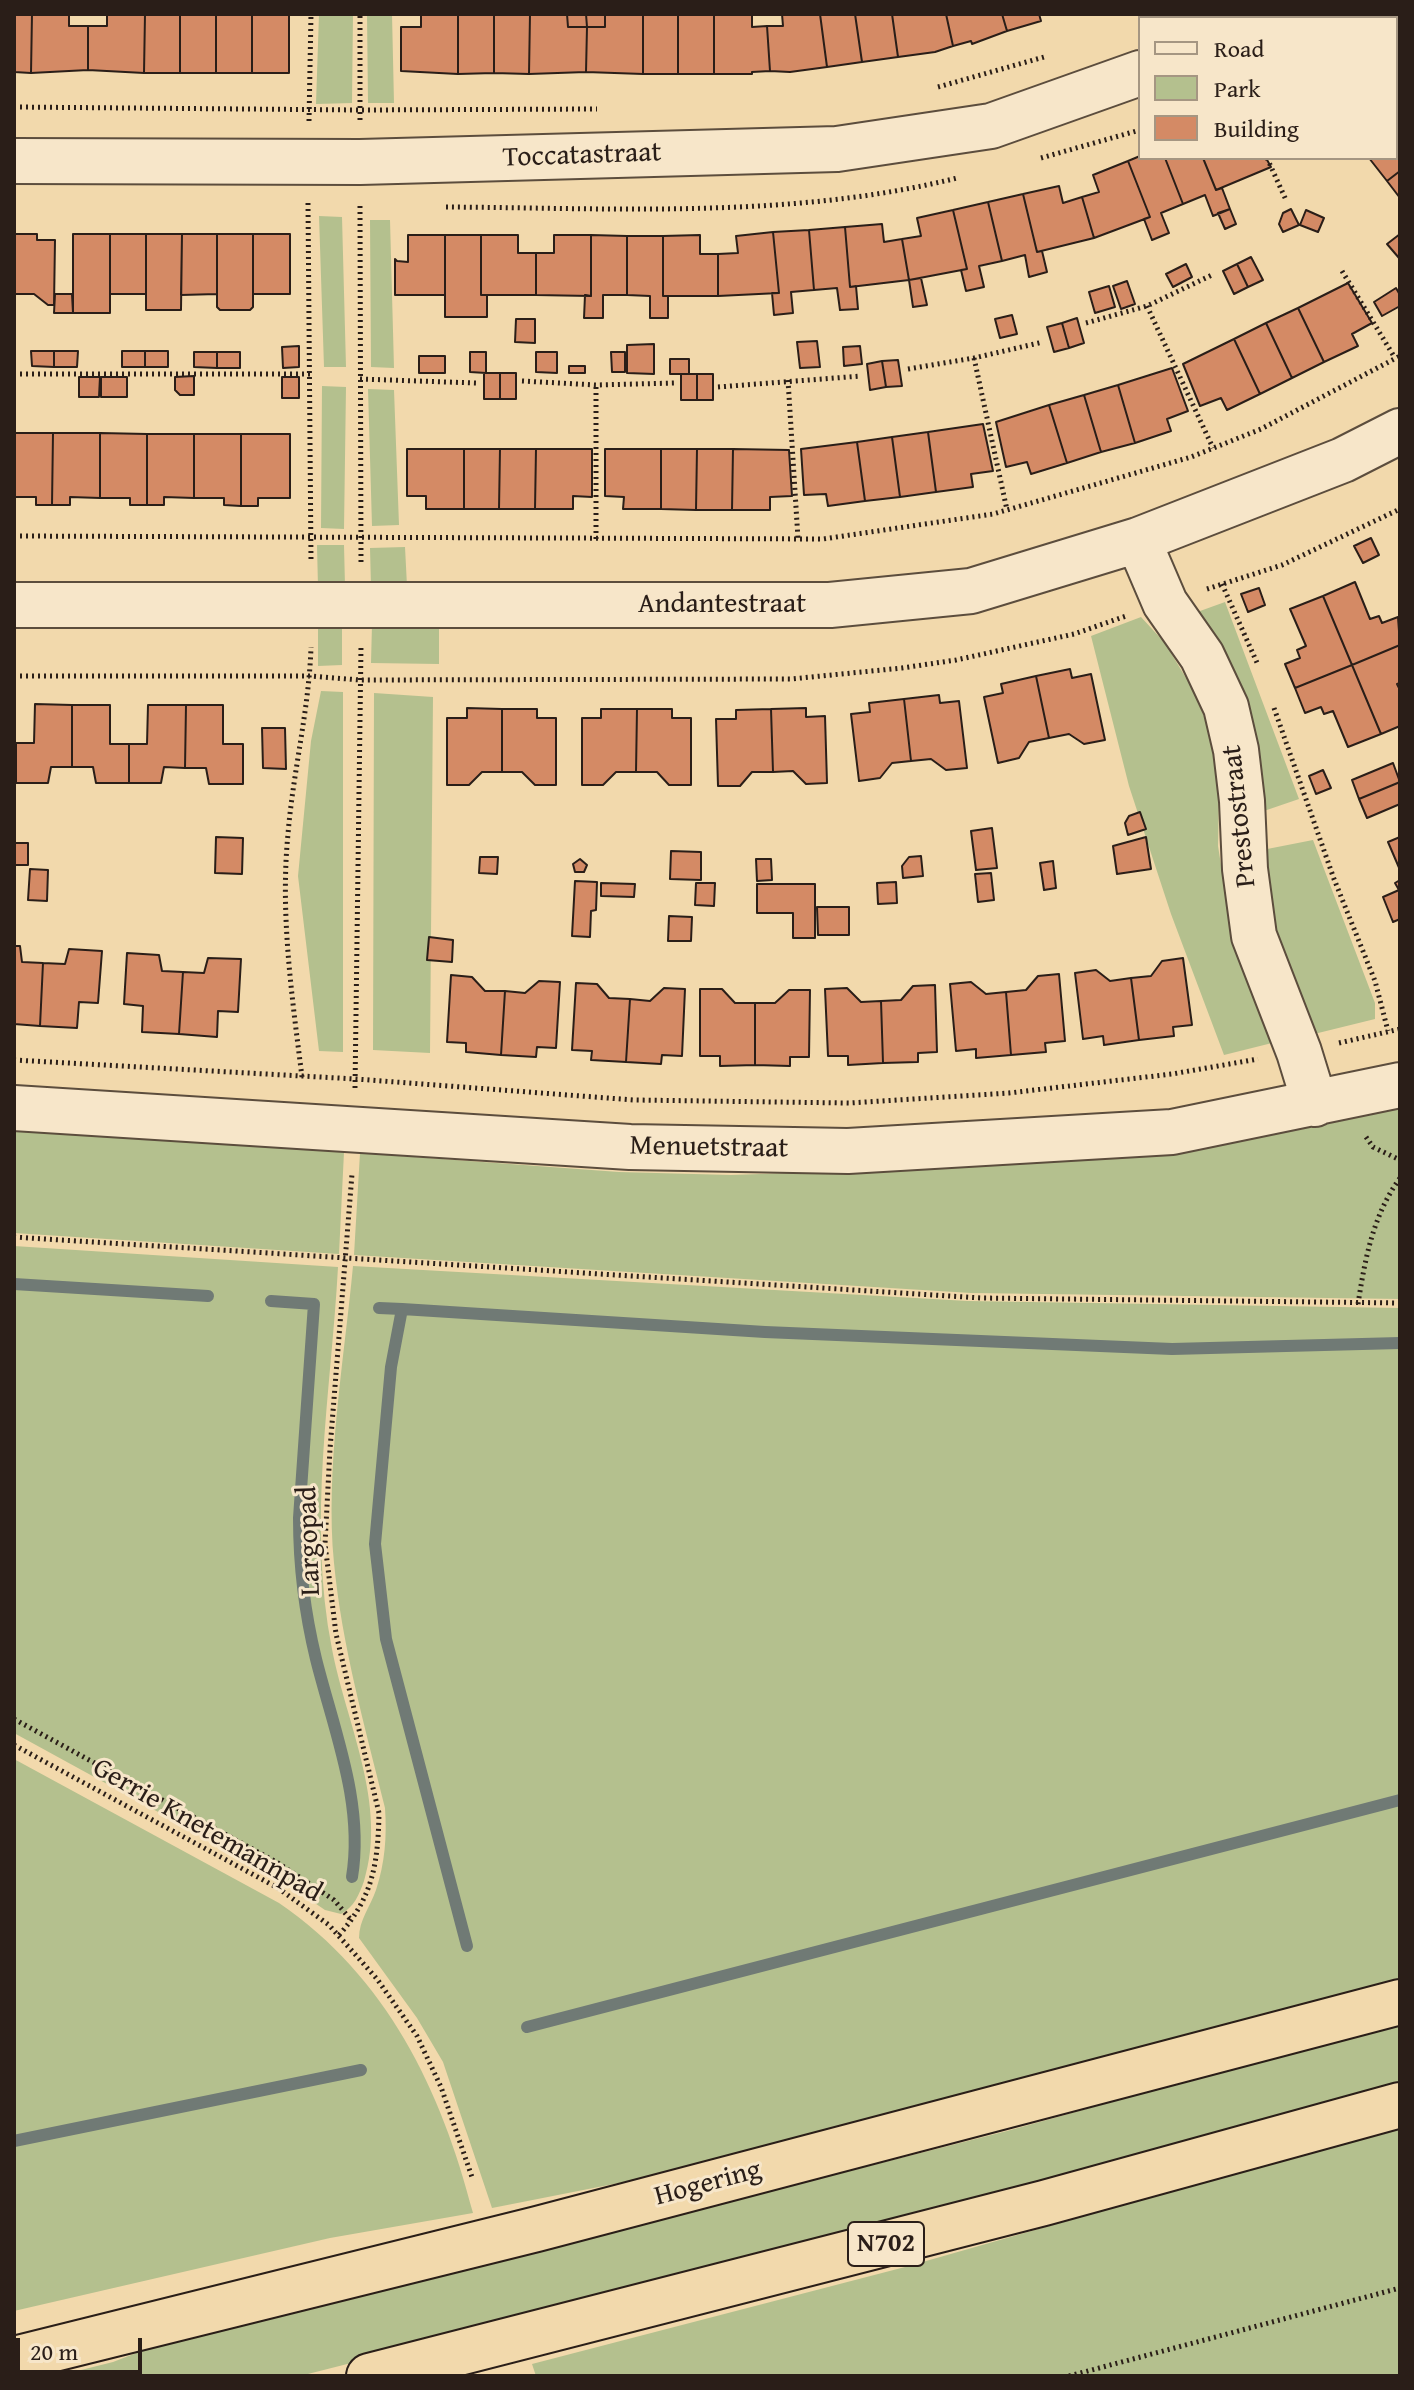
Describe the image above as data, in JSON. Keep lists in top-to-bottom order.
{
  "streets": {
    "highway": ["Hogering", "N702"],
    "street": [
      "Toccatastraat",
      "Andantestraat",
      "Prestostraat",
      "Menuetstraat"
    ],
    "path": ["Largopad", "Gerrie Knetemannpad"]
  },
  "crossings": [
    ["Andantestraat", "Prestostraat"],
    ["Prestostraat", "Menuetstraat"],
    ["Menuetstraat", "Largopad"],
    ["Largopad", "Gerrie Knetemannpad"]
  ],
  "legend": ["Road", "Park", "Building"],
  "scale_bar": "20 m"
}
